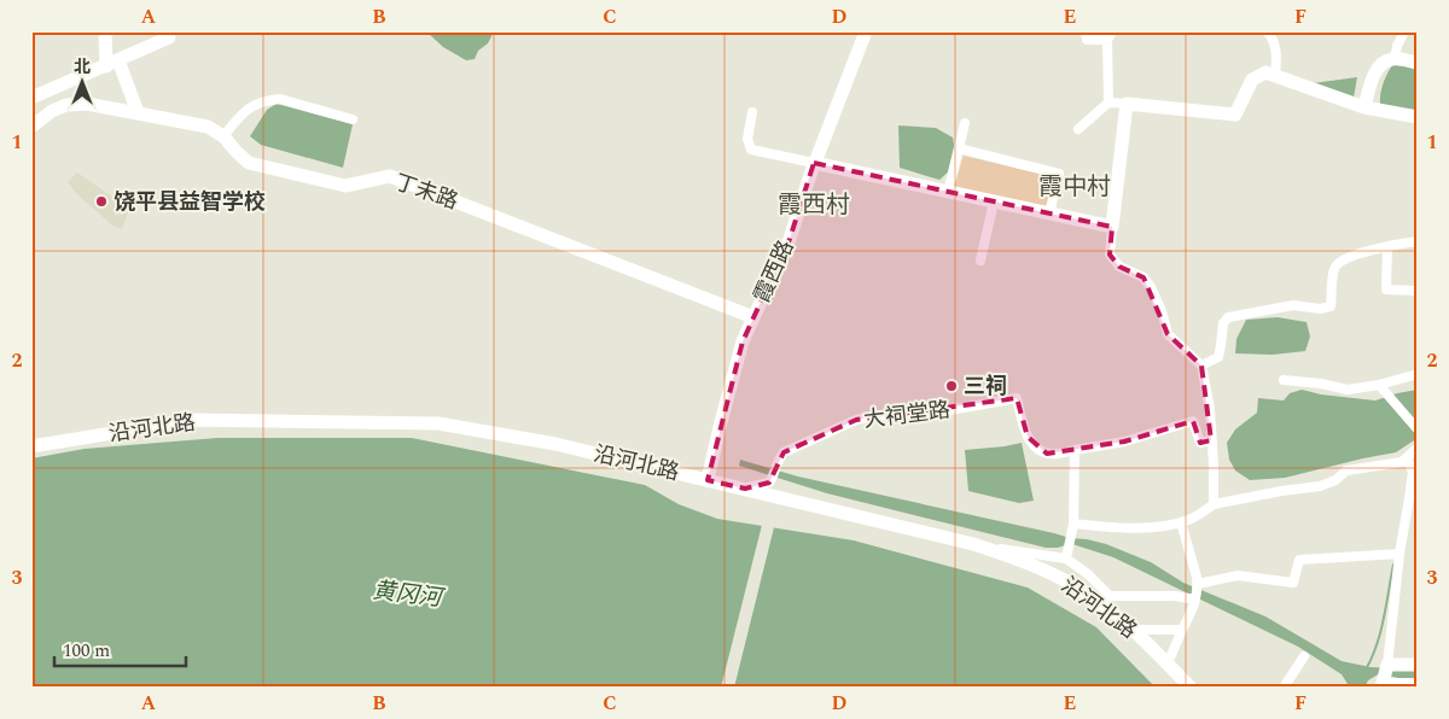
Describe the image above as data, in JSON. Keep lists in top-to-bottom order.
{
  "streets": {
    "street": [
      "丁未路",
      "霞西路",
      "大祠堂路",
      "沿河北路"
    ]
  },
  "crossings": [
    ["丁未路", "霞西路"],
    ["霞西路", "沿河北路"],
    ["大祠堂路", "沿河北路"]
  ],
  "districts": ["霞中村", "霞西村"],
  "water": ["黄冈河"],
  "places": ["饶平县益智学校", "三祠"],
  "scale_bar": "100 m",
  "north": "top",
  "grid": {
    "columns": [
      "A",
      "B",
      "C",
      "D",
      "E",
      "F"
    ],
    "rows": ["1", "2", "3"]
  }
}
